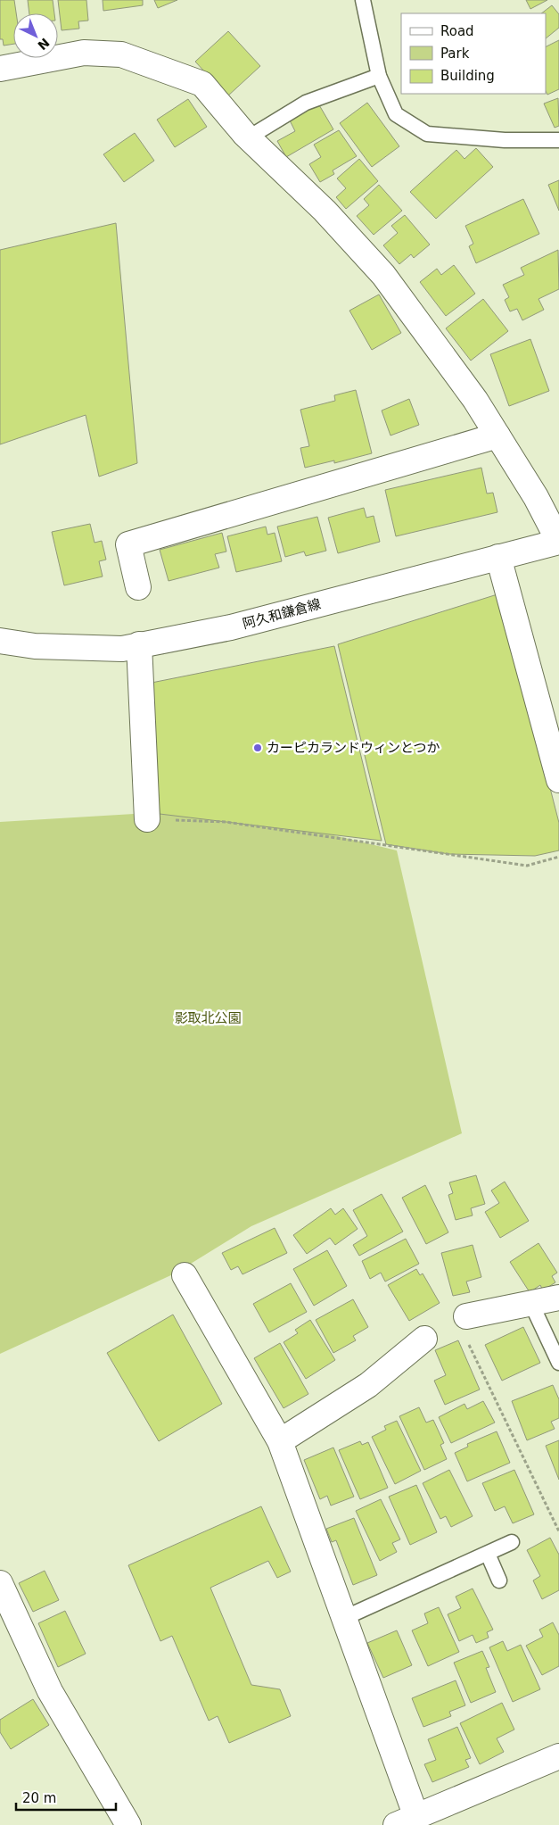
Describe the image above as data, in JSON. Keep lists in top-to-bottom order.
{
  "streets": {
    "street": ["阿久和鎌倉線"]
  },
  "parks": ["影取北公園"],
  "places": ["カーピカランドウィンとつか"],
  "legend": ["Road", "Park", "Building"],
  "scale_bar": "20 m",
  "north": "bottom right"
}
